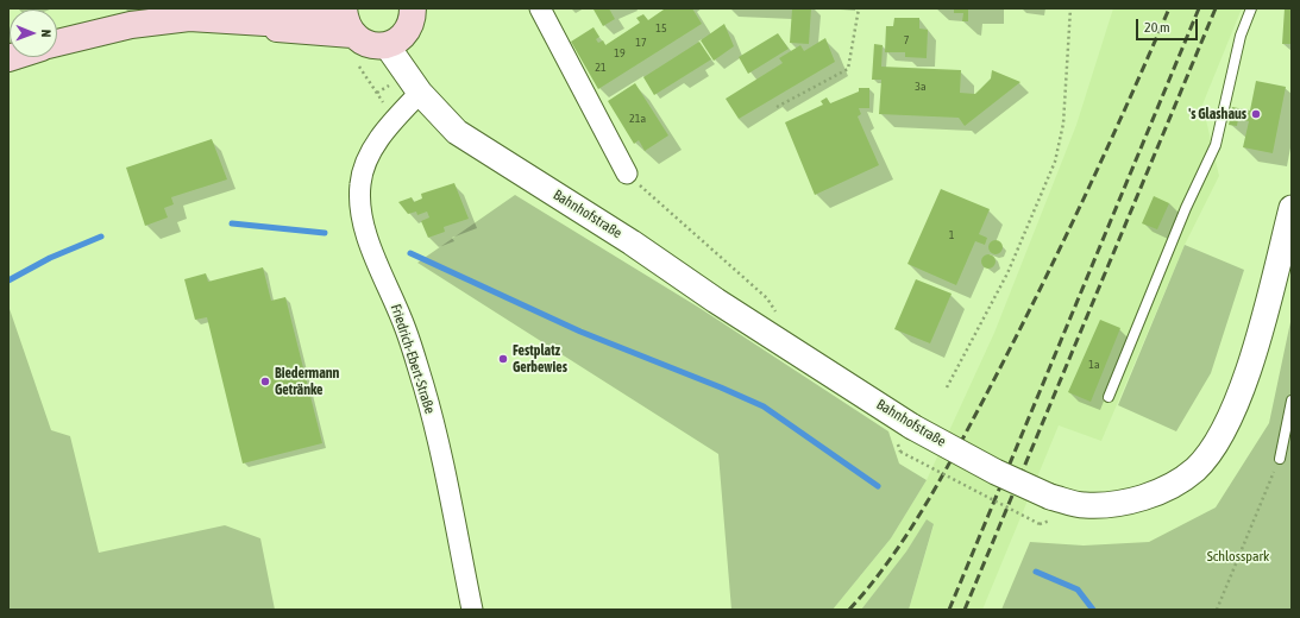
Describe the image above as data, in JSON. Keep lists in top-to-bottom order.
{
  "streets": {
    "street": ["Bahnhofstraße", "Friedrich-Ebert-Straße"]
  },
  "crossings": [
    ["Bahnhofstraße", "Friedrich-Ebert-Straße"]
  ],
  "parks": ["Schlosspark"],
  "places": ["'s Glashaus", "Festplatz Gerbewies", "Biedermann Getränke"],
  "house_numbers": [
    "15",
    "7",
    "17",
    "19",
    "21",
    "3a",
    "21a",
    "1",
    "1a"
  ],
  "scale_bar": "20 m",
  "north": "right"
}
